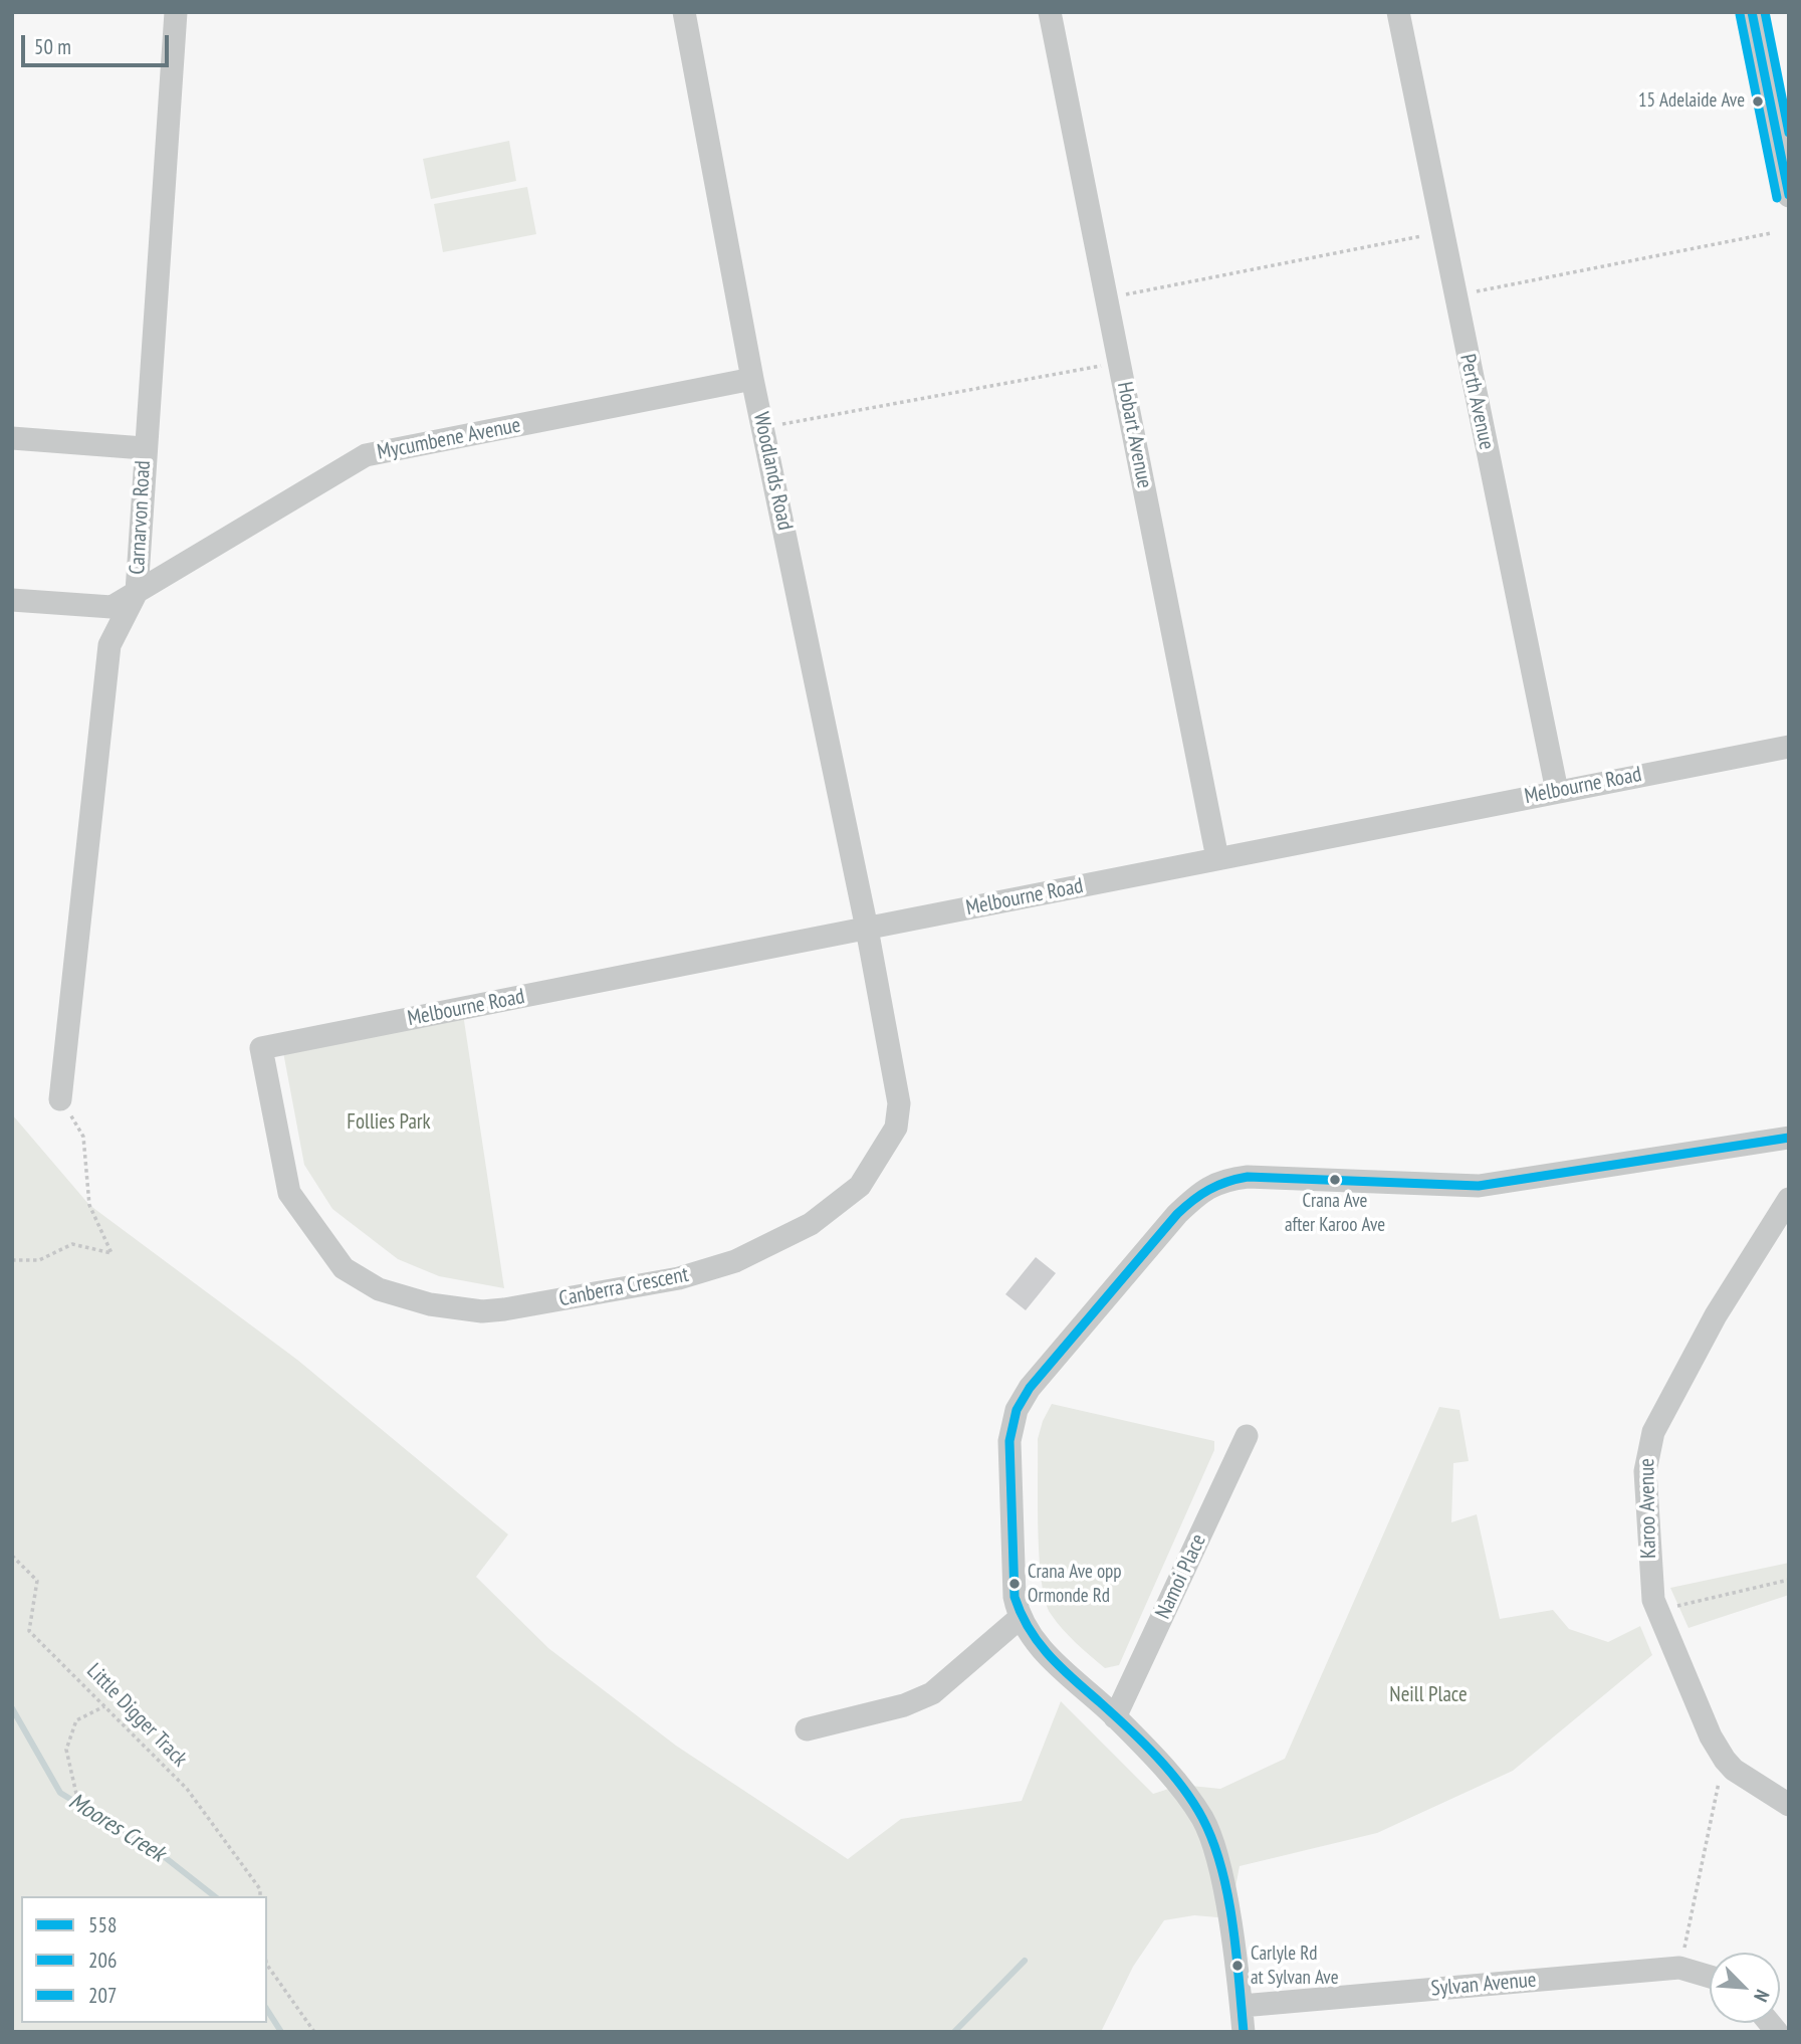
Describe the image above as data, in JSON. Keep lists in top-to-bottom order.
{
  "streets": {
    "street": [
      "Perth Avenue",
      "Hobart Avenue",
      "Mycumbene Avenue",
      "Woodlands Road",
      "Carnarvon Road",
      "Melbourne Road",
      "Canberra Crescent",
      "Karoo Avenue",
      "Namoi Place",
      "Sylvan Avenue"
    ],
    "path": ["Little Digger Track"]
  },
  "crossings": [
    ["Perth Avenue", "Melbourne Road"],
    ["Hobart Avenue", "Melbourne Road"],
    ["Mycumbene Avenue", "Woodlands Road"],
    ["Mycumbene Avenue", "Carnarvon Road"],
    ["Woodlands Road", "Melbourne Road"],
    ["Woodlands Road", "Canberra Crescent"],
    ["Melbourne Road", "Canberra Crescent"]
  ],
  "water": ["Moores Creek"],
  "parks": ["Follies Park", "Neill Place"],
  "places": [
    "15 Adelaide Ave",
    "Crana Ave after Karoo Ave",
    "Crana Ave opp Ormonde Rd",
    "Carlyle Rd at Sylvan Ave"
  ],
  "lines": ["transit line 558", "transit line 207", "transit line 206"],
  "legend": ["558", "206", "207"],
  "scale_bar": "50 m",
  "north": "bottom right"
}
